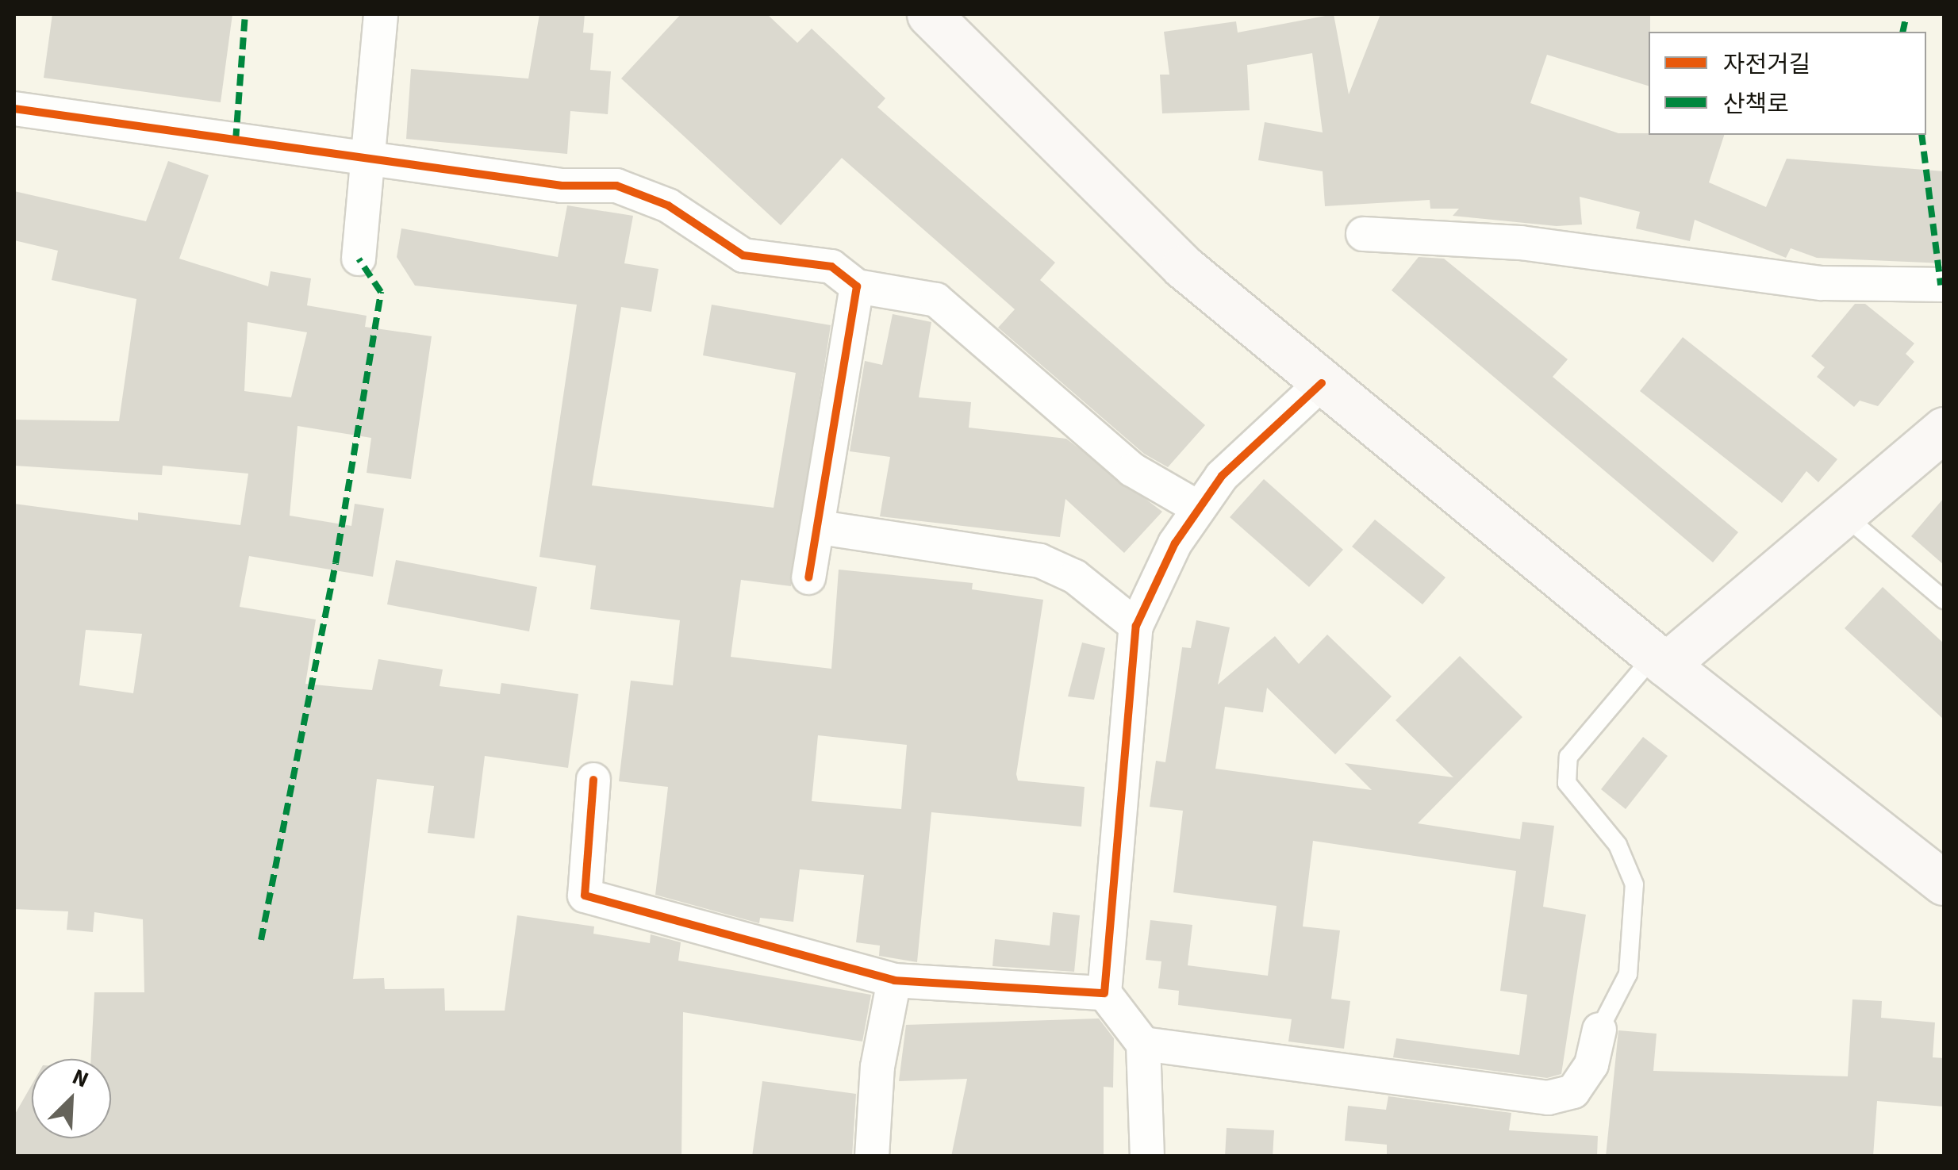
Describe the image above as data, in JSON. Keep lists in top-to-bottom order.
{
  "legend": ["자전거길", "산책로"],
  "north": "top right"
}
